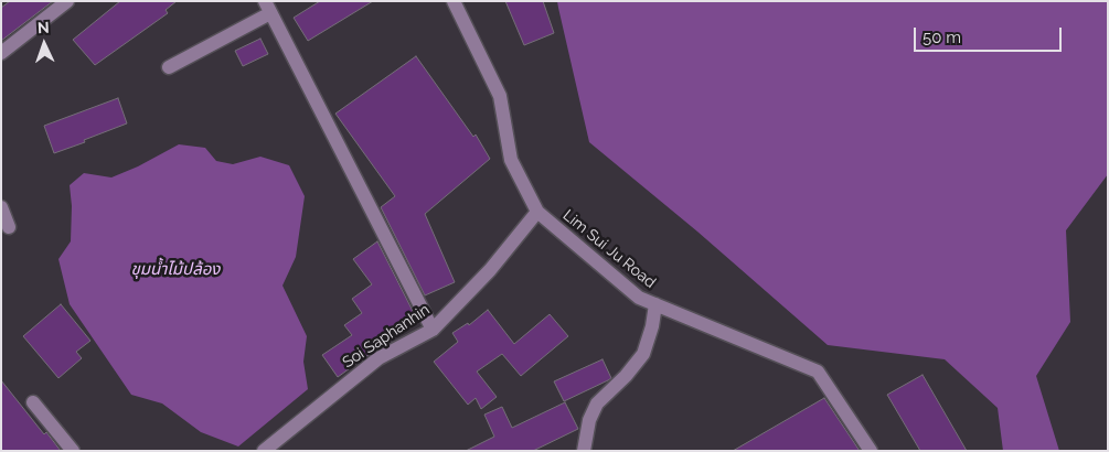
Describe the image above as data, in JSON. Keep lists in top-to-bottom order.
{
  "streets": {
    "street": ["Lim Sui Ju Road", "Soi Saphanhin"]
  },
  "crossings": [
    ["Lim Sui Ju Road", "Soi Saphanhin"]
  ],
  "water": ["ขุมน้ำไม้ปล้อง"],
  "scale_bar": "50 m",
  "north": "top"
}
